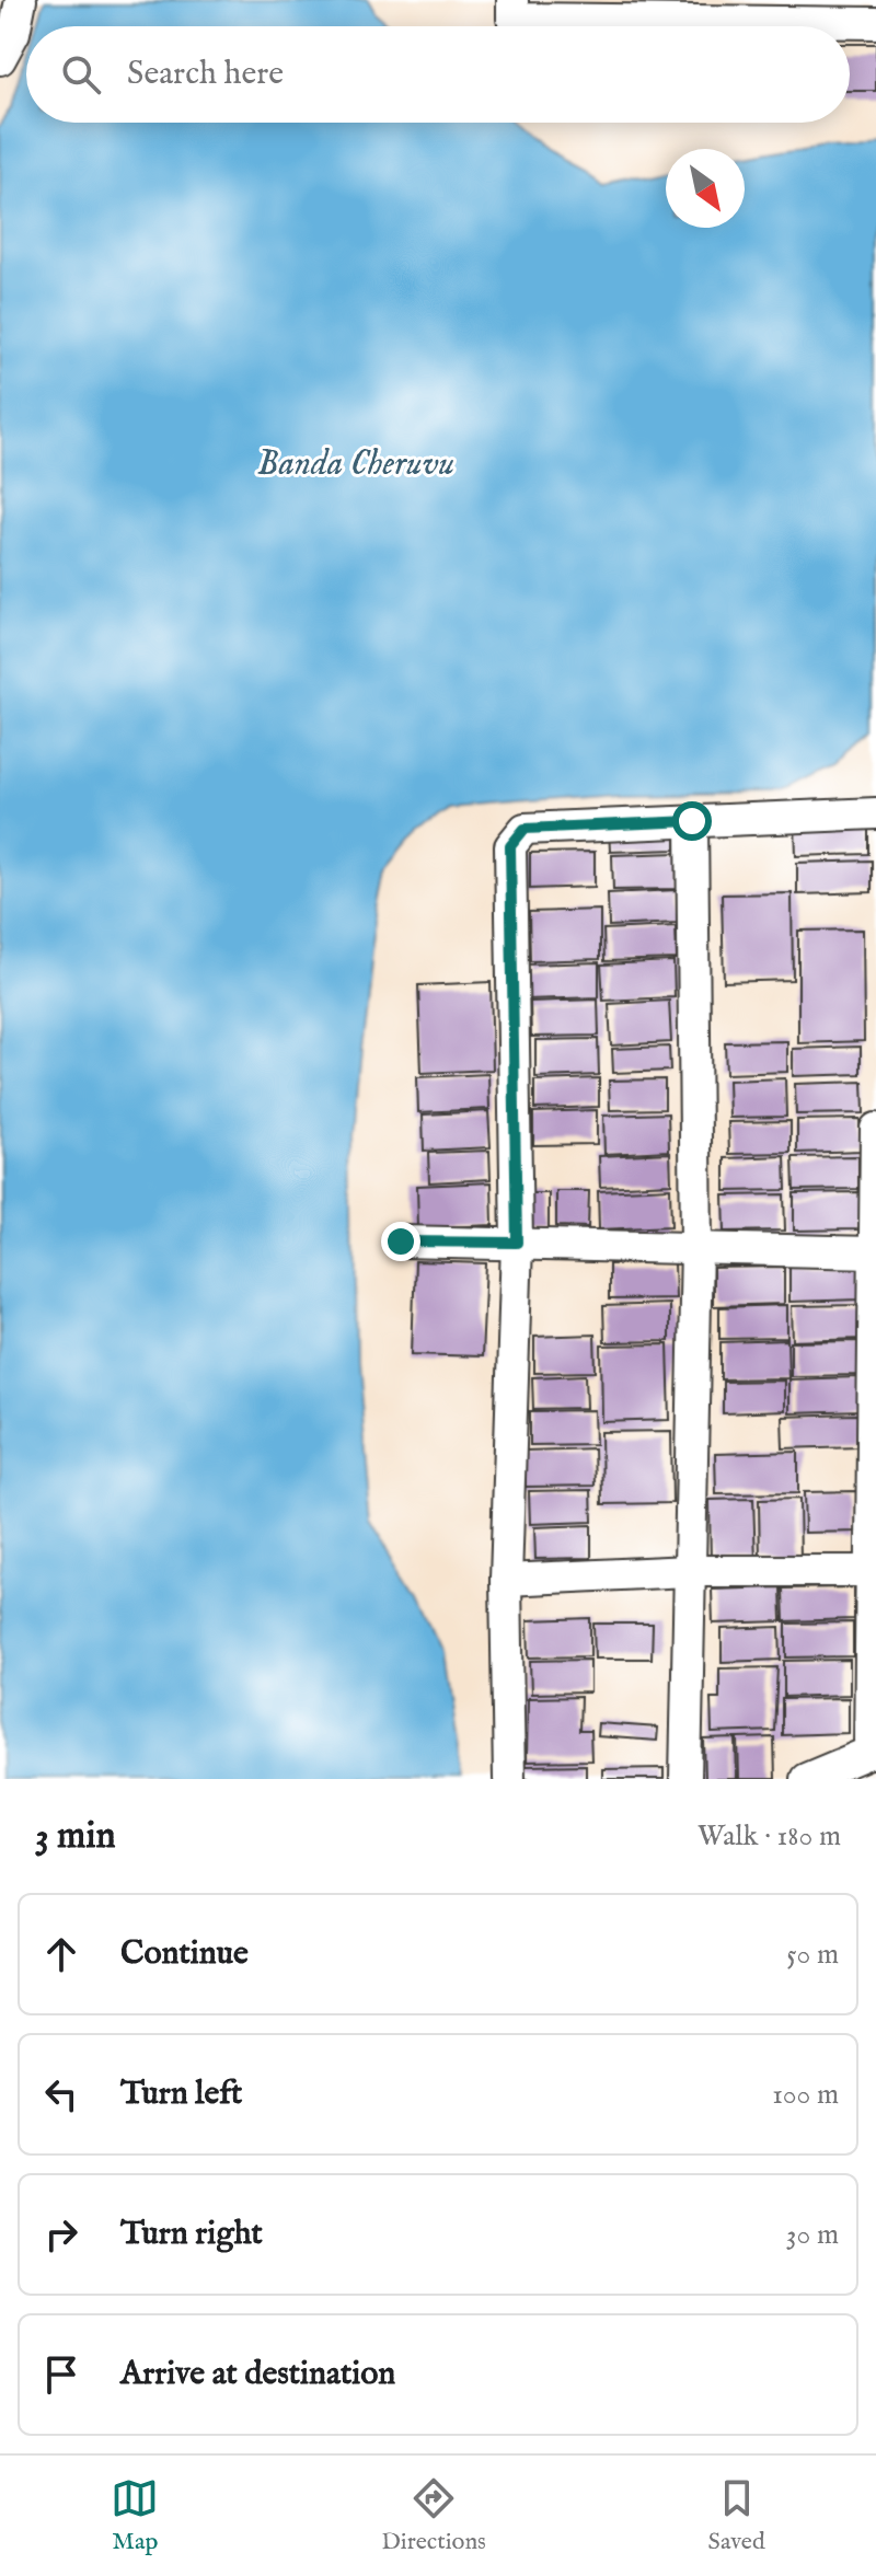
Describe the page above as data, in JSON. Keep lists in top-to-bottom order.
{
  "water": ["Banda Cheruvu"],
  "north": "bottom right",
  "page": {
    "search": "Search here",
    "heading": ["3 min", "Walk · 180 m"],
    "list": [
      ["Continue", "50 m"],
      ["Turn left", "100 m"],
      ["Turn right", "30 m"],
      "Arrive at destination"
    ],
    "nav": ["Map", "Directions", "Saved"]
  }
}
